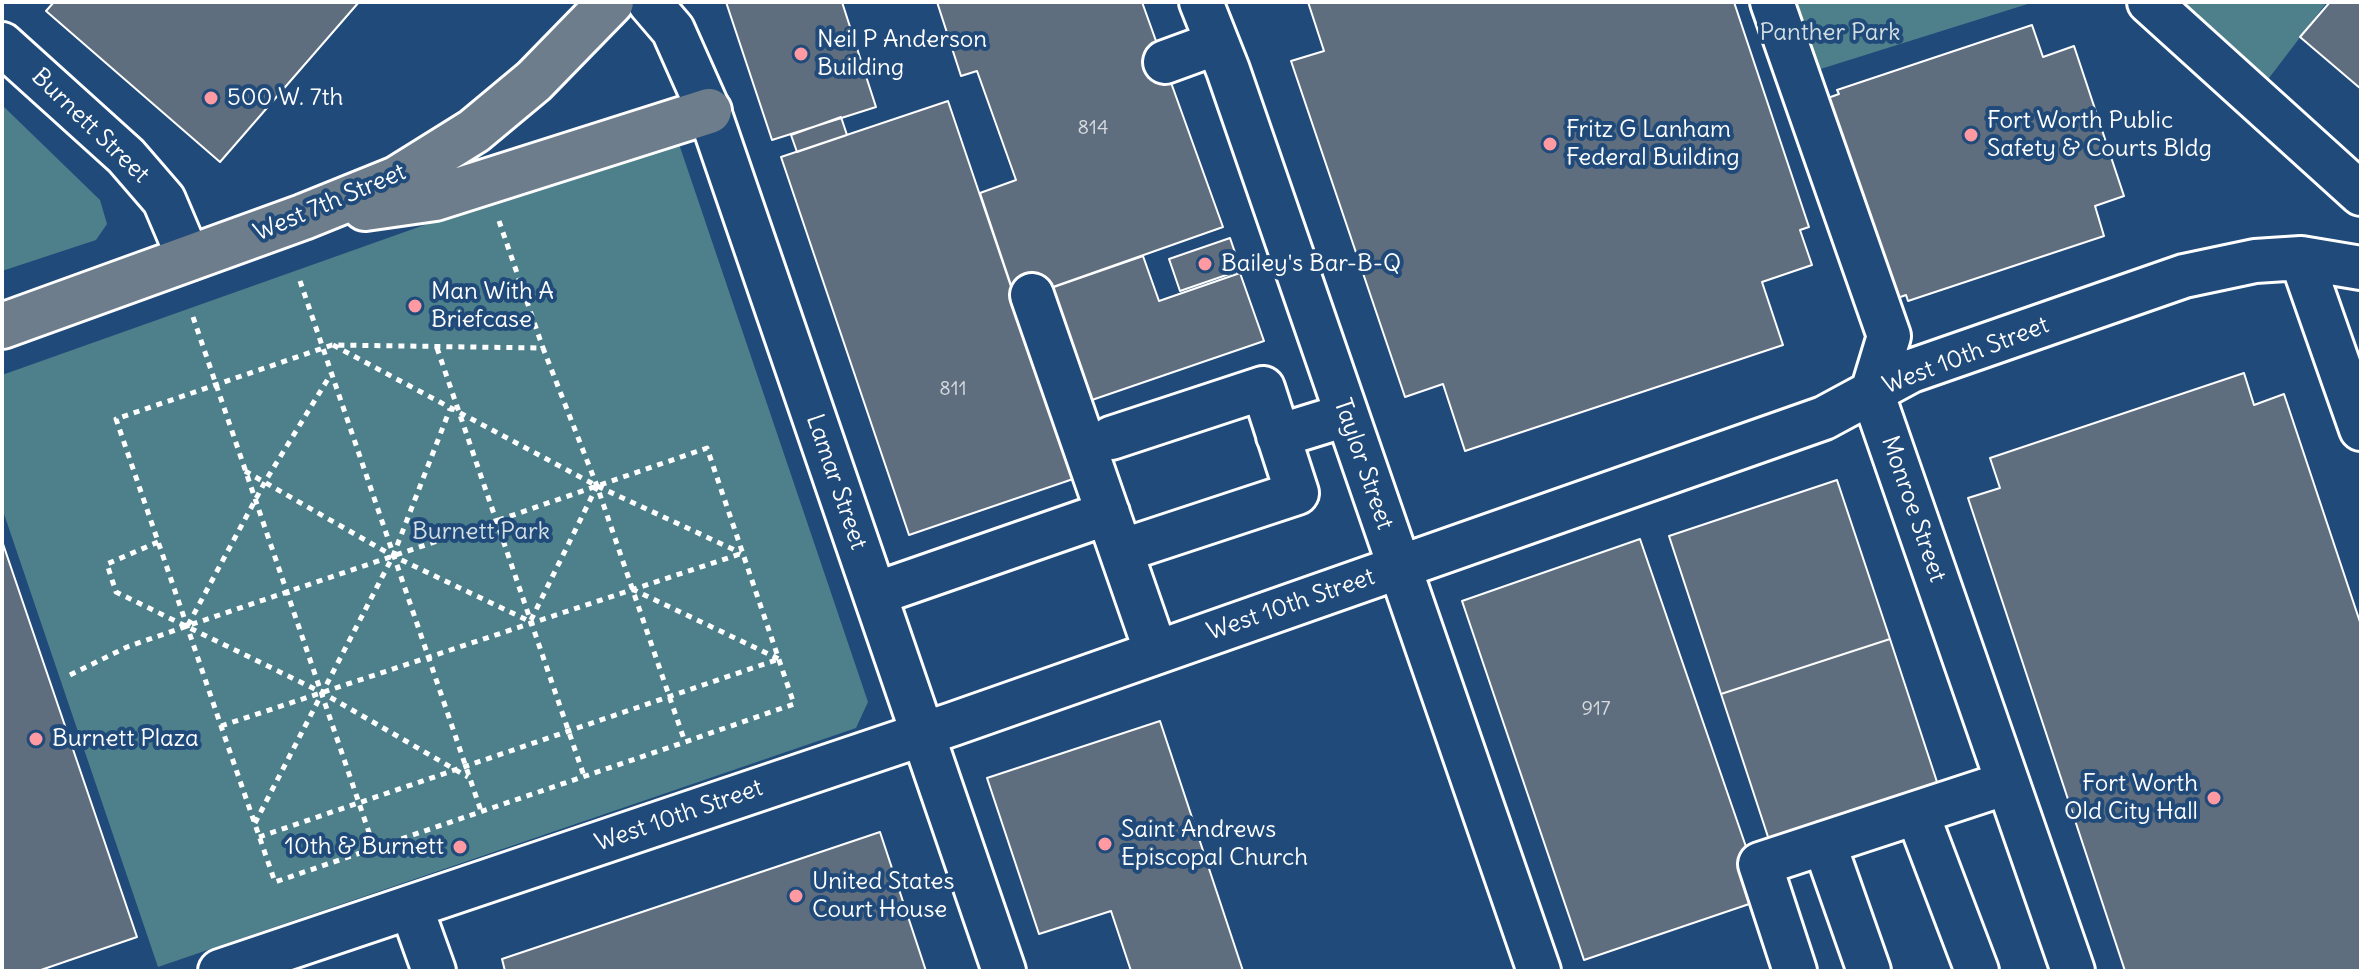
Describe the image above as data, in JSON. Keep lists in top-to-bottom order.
{
  "streets": {
    "main road": ["West 7th Street"],
    "street": [
      "Burnett Street",
      "West 10th Street",
      "Taylor Street",
      "Lamar Street",
      "Monroe Street"
    ]
  },
  "crossings": [
    ["Burnett Street", "West 7th Street"],
    ["West 10th Street", "Taylor Street"],
    ["West 10th Street", "Lamar Street"],
    ["West 10th Street", "Monroe Street"]
  ],
  "parks": ["Panther Park", "Burnett Park"],
  "places": [
    "Neil P Anderson Building",
    "500 W. 7th",
    "Fort Worth Public Safety & Courts Bldg",
    "Fritz G Lanham Federal Building",
    "Bailey's Bar-B-Q",
    "Man With A Briefcase",
    "Burnett Plaza",
    "Fort Worth Old City Hall",
    "Saint Andrews Episcopal Church",
    "10th & Burnett",
    "United States Court House"
  ],
  "house_numbers": ["814", "811", "917"]
}
